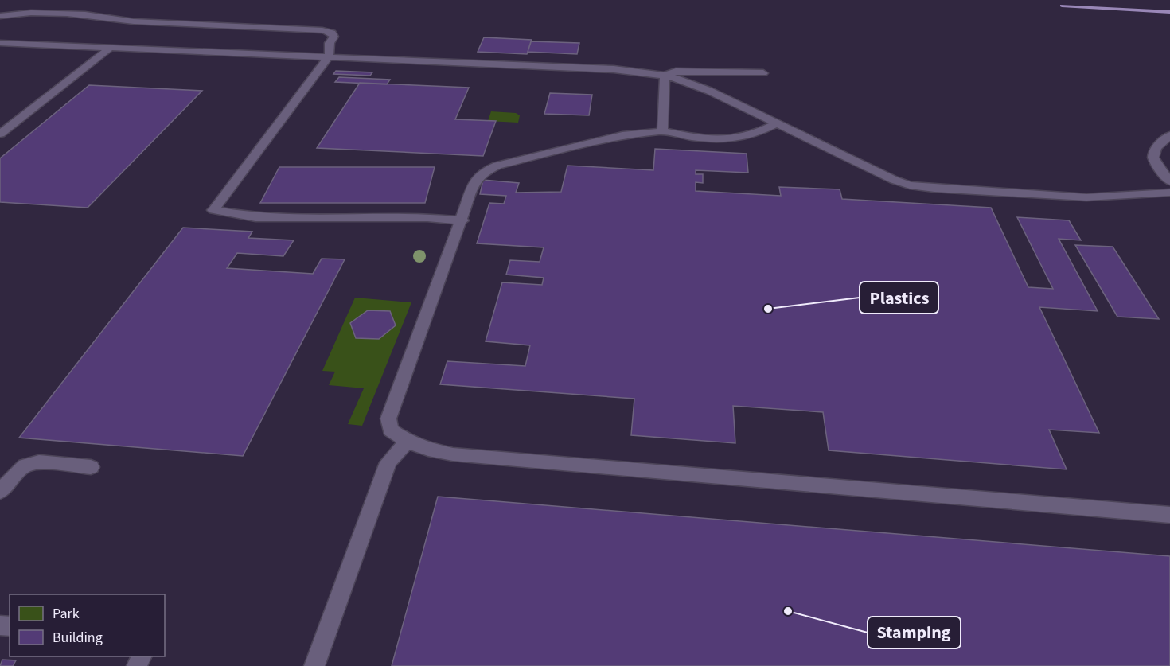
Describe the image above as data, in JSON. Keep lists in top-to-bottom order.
{
  "places": ["Plastics", "Stamping"],
  "legend": ["Park", "Building"]
}
